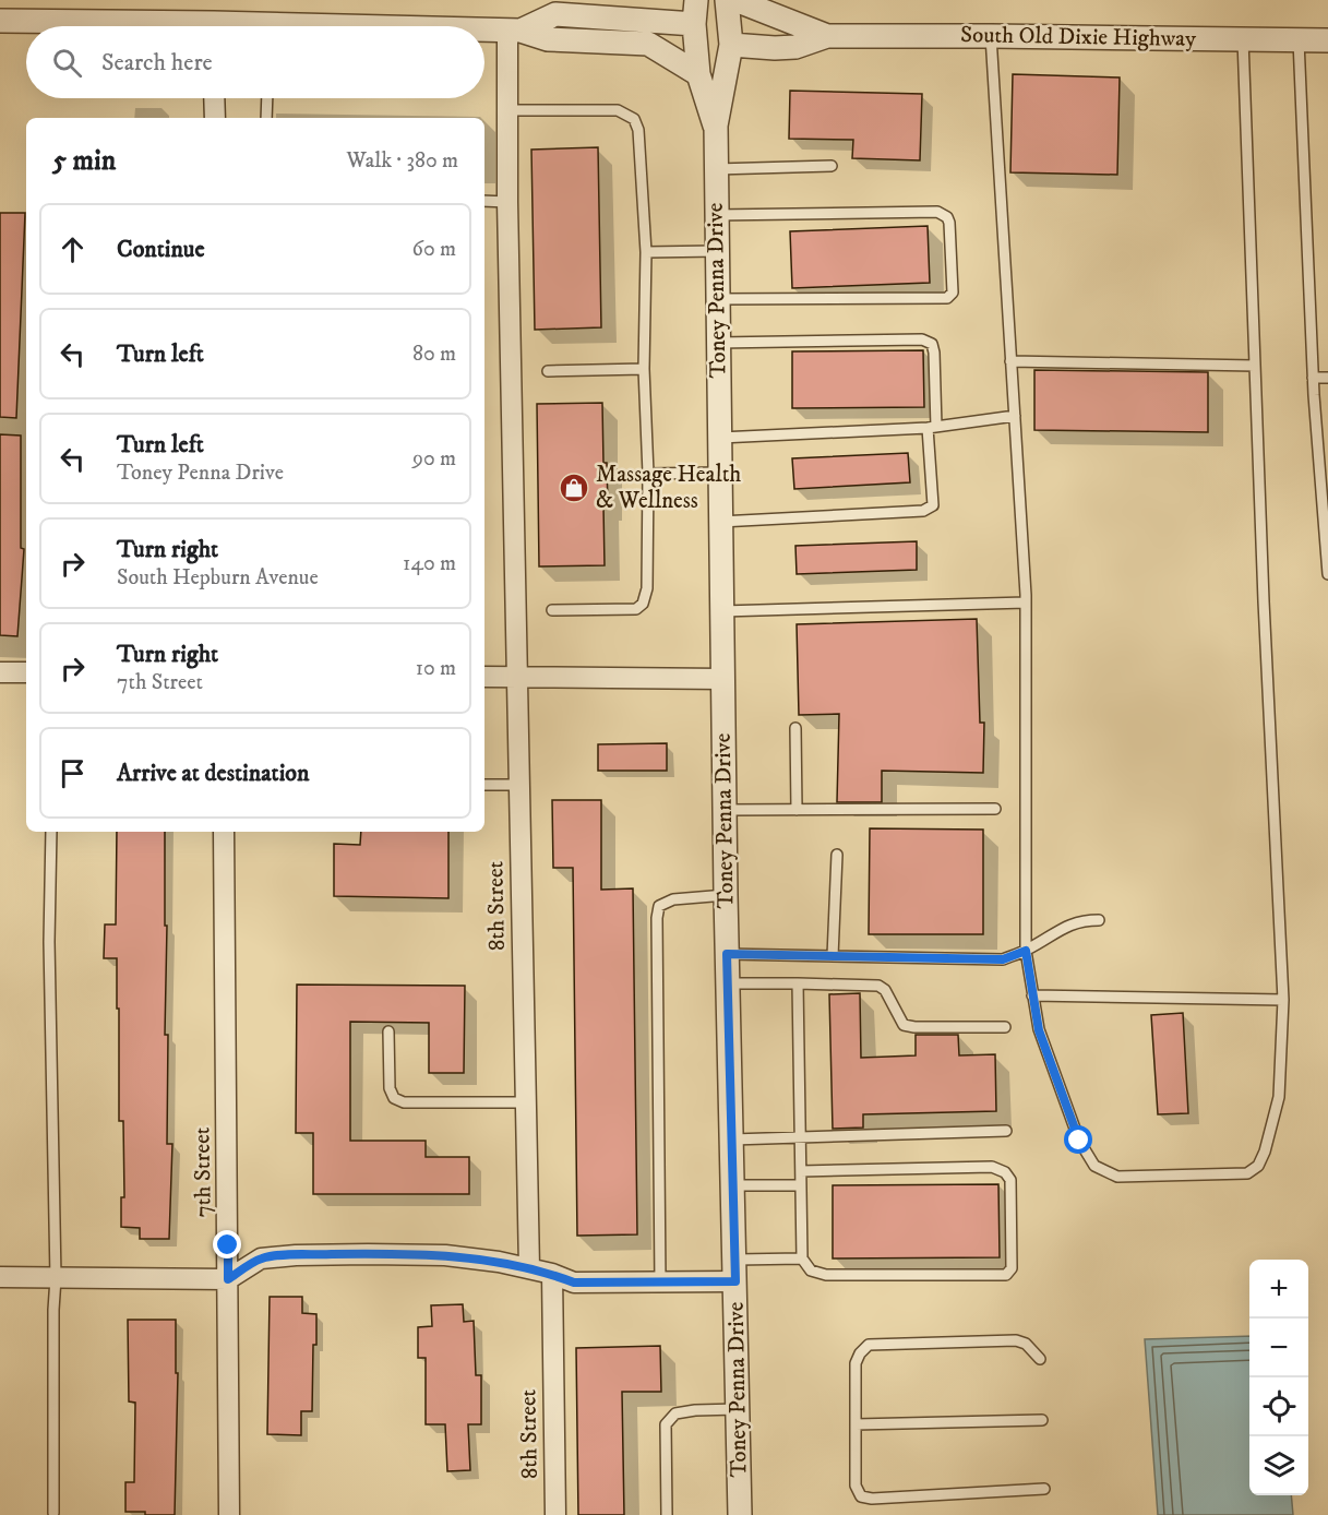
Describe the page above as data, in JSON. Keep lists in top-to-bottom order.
{
  "streets": {
    "street": [
      "South Old Dixie Highway",
      "Toney Penna Drive",
      "8th Street",
      "7th Street"
    ]
  },
  "crossings": [
    ["South Old Dixie Highway", "Toney Penna Drive"]
  ],
  "places": {
    "shop": ["Massage Health & Wellness"]
  },
  "page": {
    "search": "Search here",
    "heading": ["5 min", "Walk · 380 m"],
    "list": [
      ["Continue", "60 m"],
      ["Turn left", "80 m"],
      ["Turn left", "Toney Penna Drive", "90 m"],
      ["Turn right", "South Hepburn Avenue", "140 m"],
      ["Turn right", "7th Street", "10 m"],
      "Arrive at destination"
    ],
    "map_buttons": ["+", "−"]
  }
}
